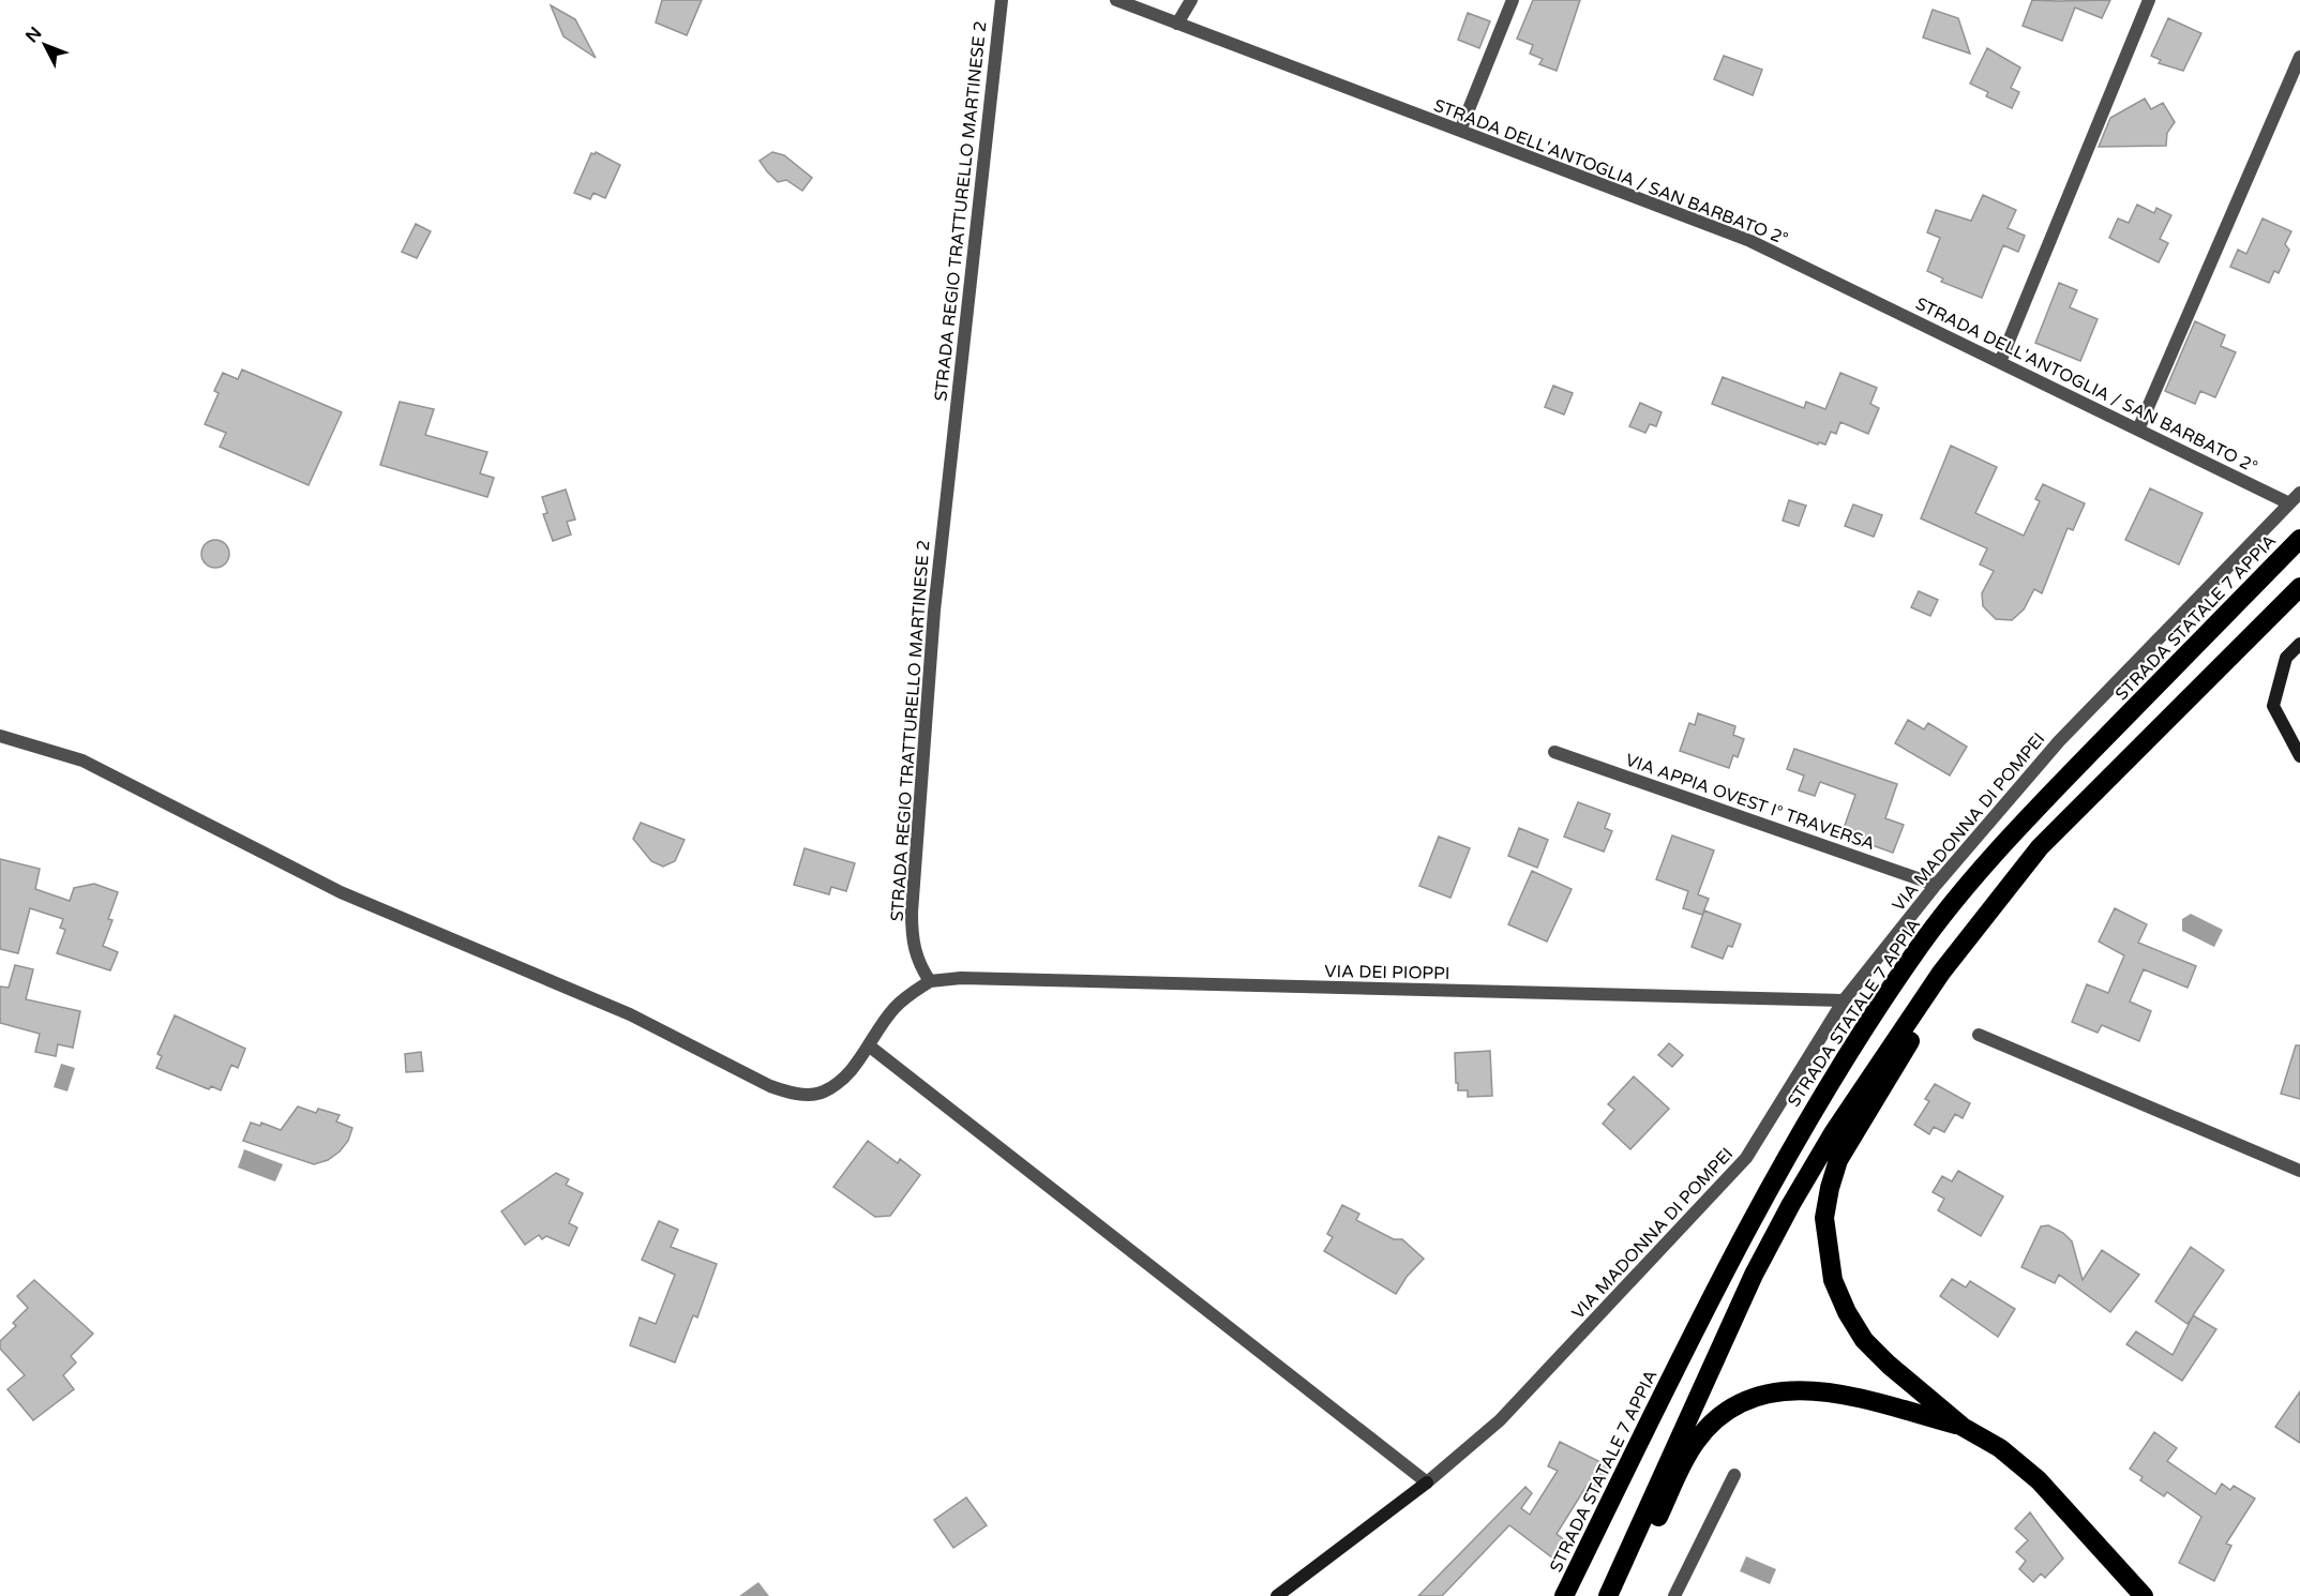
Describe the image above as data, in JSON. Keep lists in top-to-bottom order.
{
  "streets": {
    "highway": ["STRADA STATALE 7 APPIA"],
    "street": [
      "STRADA DELL'ANTOGLIA / SAN BARBATO 2°",
      "STRADA REGIO TRATTURELLO MARTINESE 2",
      "VIA APPIA OVEST I° TRAVERSA",
      "VIA MADONNA DI POMPEI",
      "VIA DEI PIOPPI"
    ]
  },
  "crossings": [
    ["STRADA DELL'ANTOGLIA / SAN BARBATO 2°", "VIA MADONNA DI POMPEI"],
    ["STRADA REGIO TRATTURELLO MARTINESE 2", "VIA DEI PIOPPI"],
    ["VIA APPIA OVEST I° TRAVERSA", "VIA MADONNA DI POMPEI"],
    ["VIA MADONNA DI POMPEI", "VIA DEI PIOPPI"]
  ],
  "north": "top left"
}
